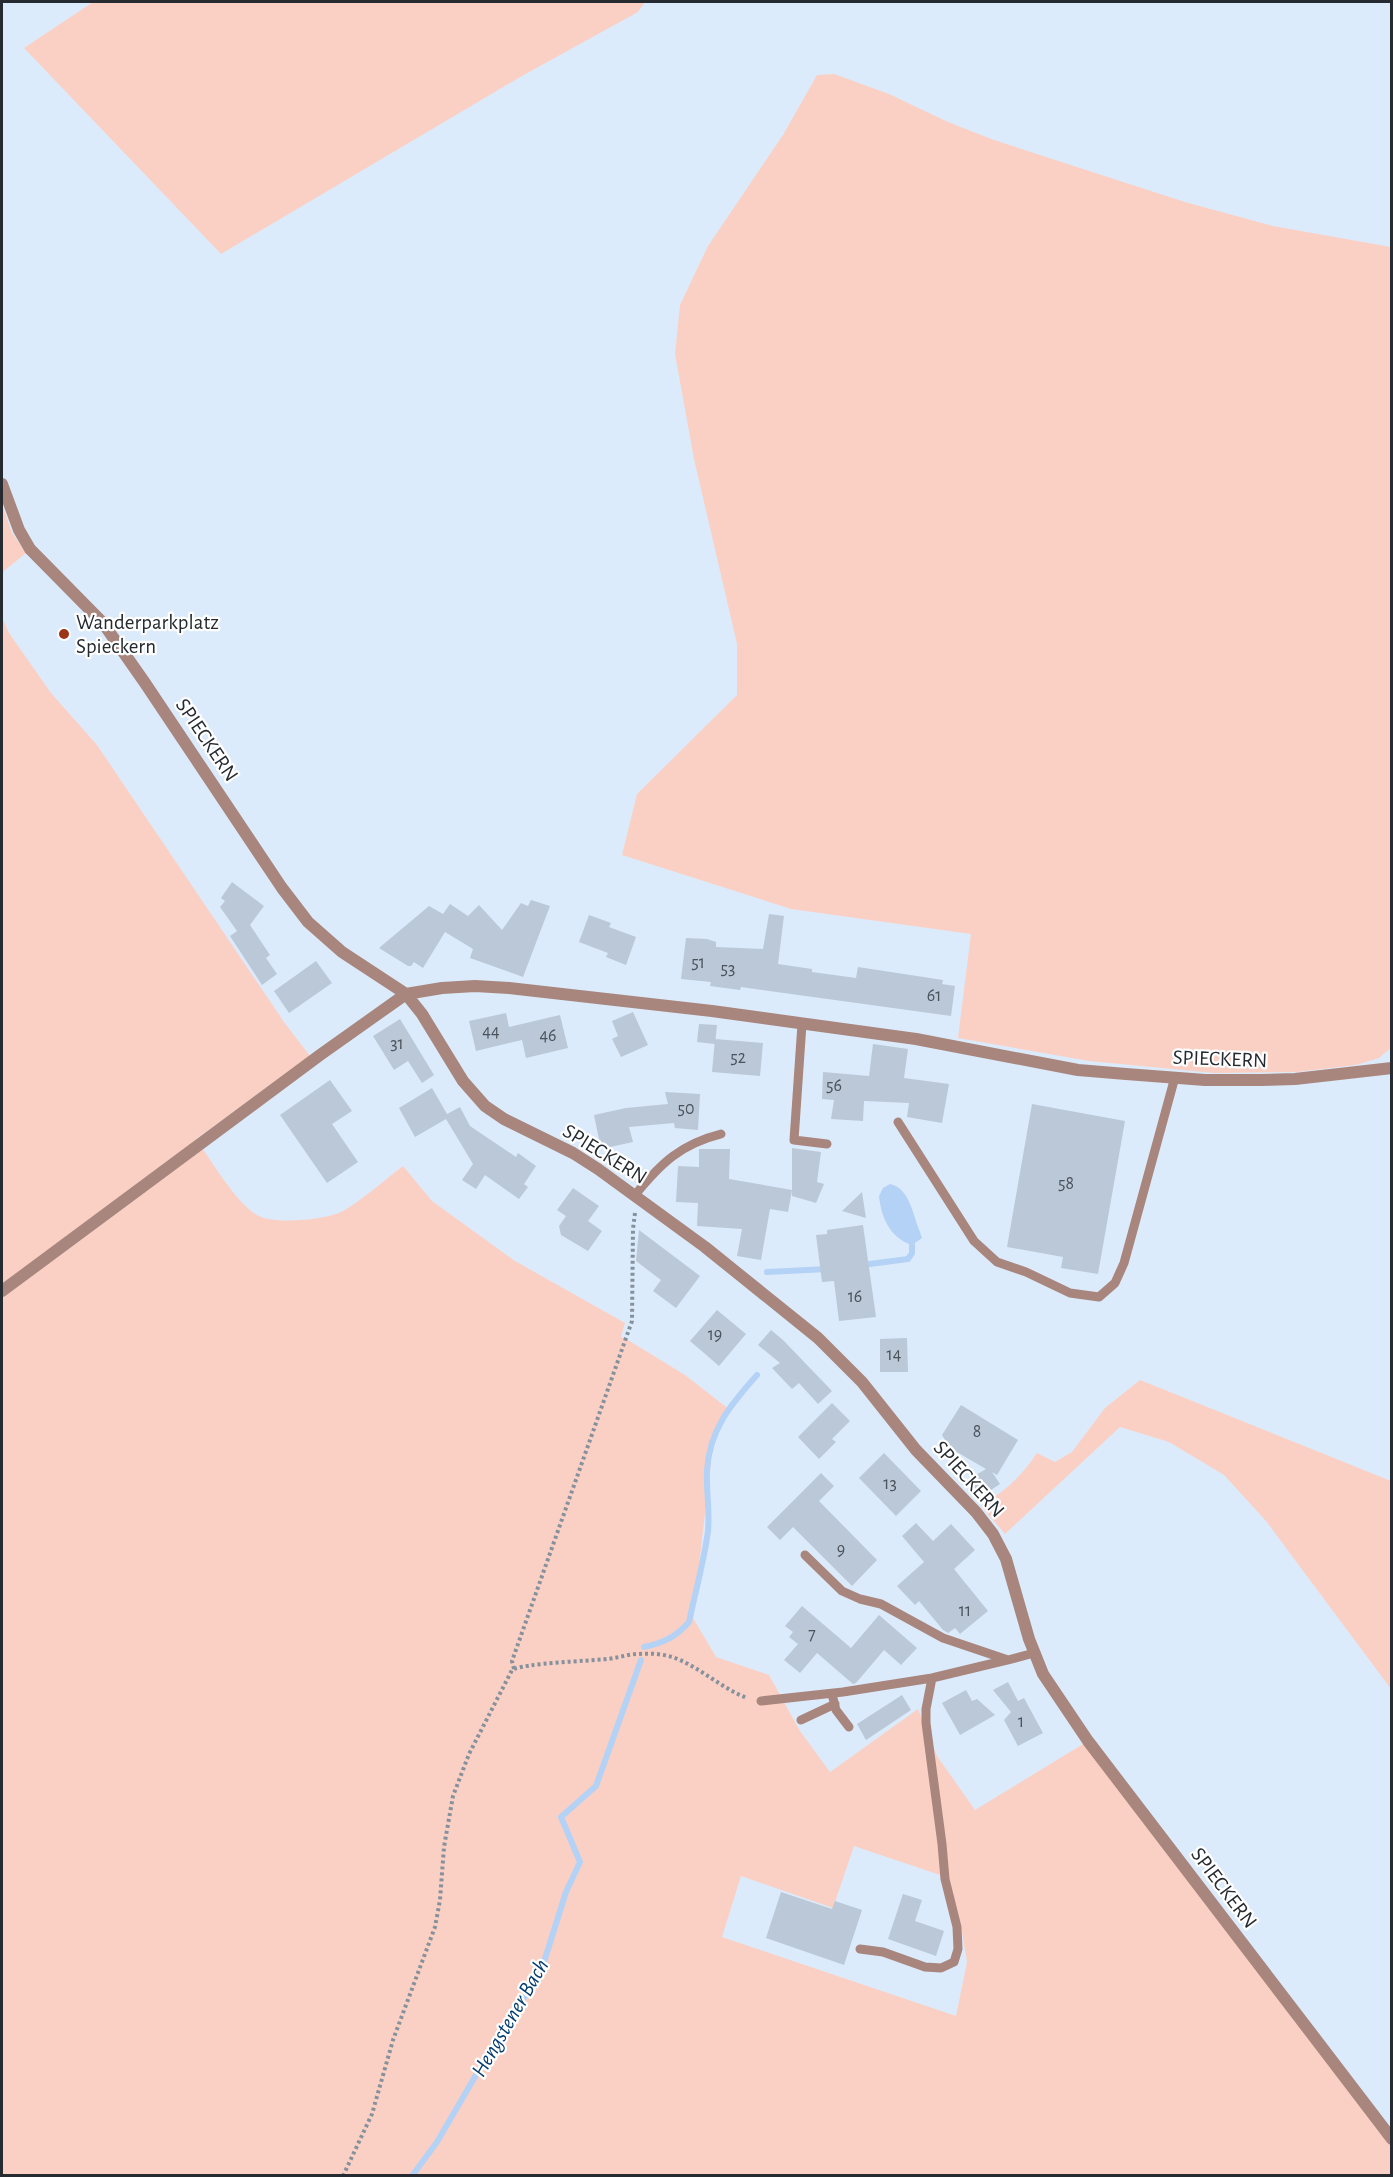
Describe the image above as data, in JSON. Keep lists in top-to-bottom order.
{
  "streets": {
    "street": ["SPIECKERN"]
  },
  "water": ["Hengstener Bach"],
  "places": ["Wanderparkplatz Spieckern"],
  "house_numbers": [
    "51",
    "53",
    "61",
    "44",
    "46",
    "31",
    "52",
    "56",
    "50",
    "58",
    "16",
    "19",
    "14",
    "8",
    "13",
    "9",
    "11",
    "7",
    "1"
  ]
}
